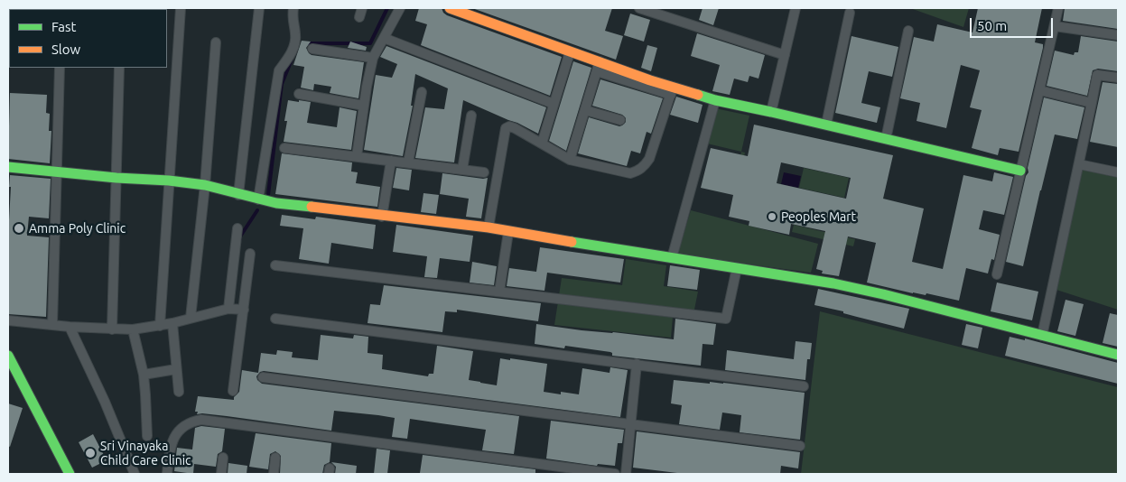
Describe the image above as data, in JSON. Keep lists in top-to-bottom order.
{
  "places": ["Peoples Mart", "Amma Poly Clinic", "Sri Vinayaka Child Care Clinic"],
  "legend": ["Fast", "Slow"],
  "scale_bar": "50 m"
}
